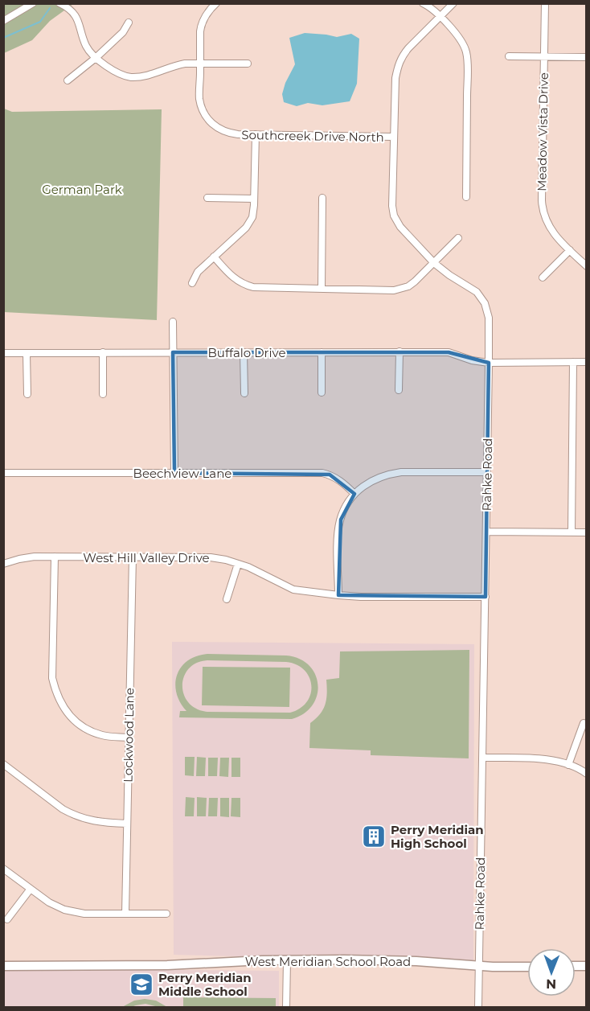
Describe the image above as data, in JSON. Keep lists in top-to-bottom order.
{
  "streets": {
    "main road": ["West Meridian School Road"],
    "street": [
      "Meadow Vista Drive",
      "Southcreek Drive North",
      "Buffalo Drive",
      "Beechview Lane",
      "Rahke Road",
      "West Hill Valley Drive",
      "Lockwood Lane"
    ]
  },
  "crossings": [
    ["Southcreek Drive North", "Rahke Road"],
    ["Buffalo Drive", "Rahke Road"],
    ["Rahke Road", "West Hill Valley Drive"],
    ["Rahke Road", "West Meridian School Road"],
    ["West Hill Valley Drive", "Lockwood Lane"]
  ],
  "parks": ["German Park"],
  "places": {
    "building": ["Perry Meridian High School"],
    "school or university": ["Perry Meridian Middle School"]
  },
  "north": "bottom"
}
